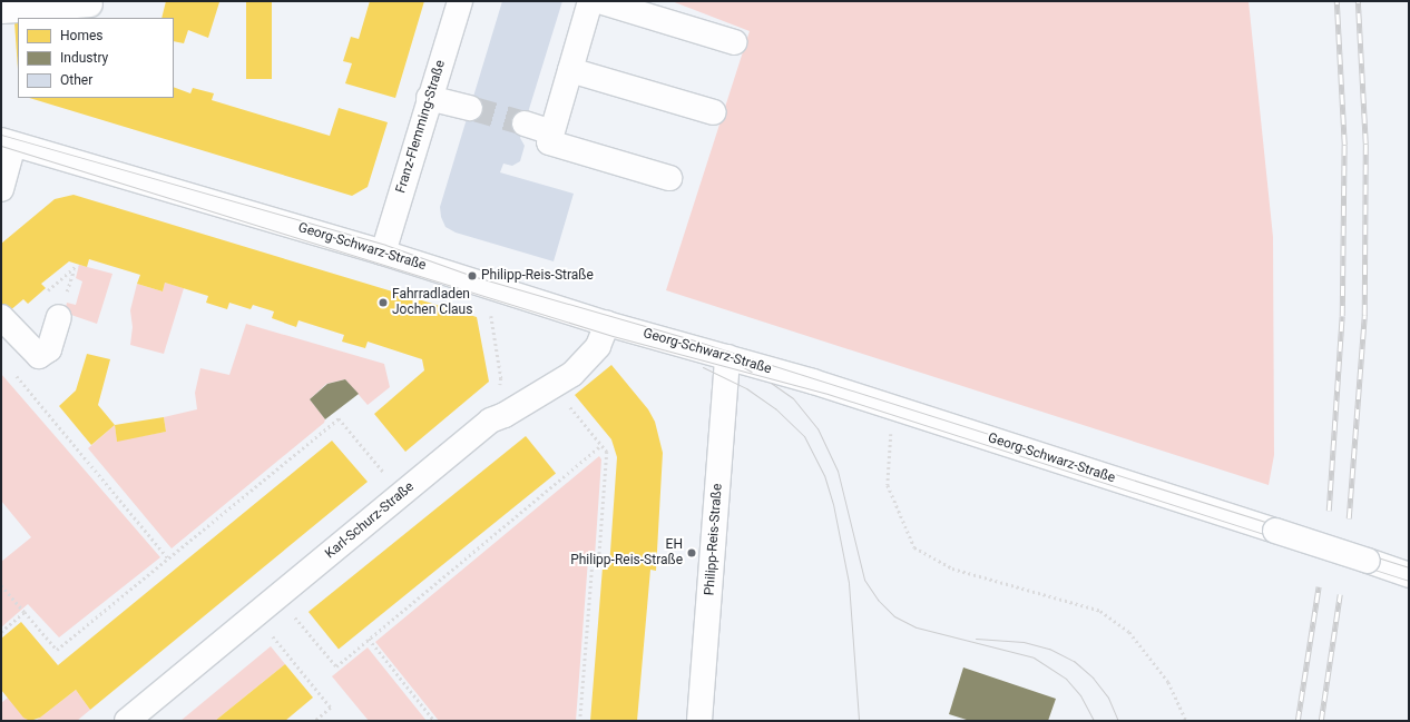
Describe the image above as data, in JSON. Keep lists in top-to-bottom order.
{
  "streets": {
    "street": [
      "Franz-Flemming-Straße",
      "Georg-Schwarz-Straße",
      "Karl-Schurz-Straße",
      "Philipp-Reis-Straße"
    ]
  },
  "crossings": [
    ["Franz-Flemming-Straße", "Georg-Schwarz-Straße"],
    ["Georg-Schwarz-Straße", "Karl-Schurz-Straße"],
    ["Georg-Schwarz-Straße", "Philipp-Reis-Straße"]
  ],
  "places": ["Philipp-Reis-Straße", "Fahrradladen Jochen Claus", "EH Philipp-Reis-Straße"],
  "legend": ["Homes", "Industry", "Other"]
}
